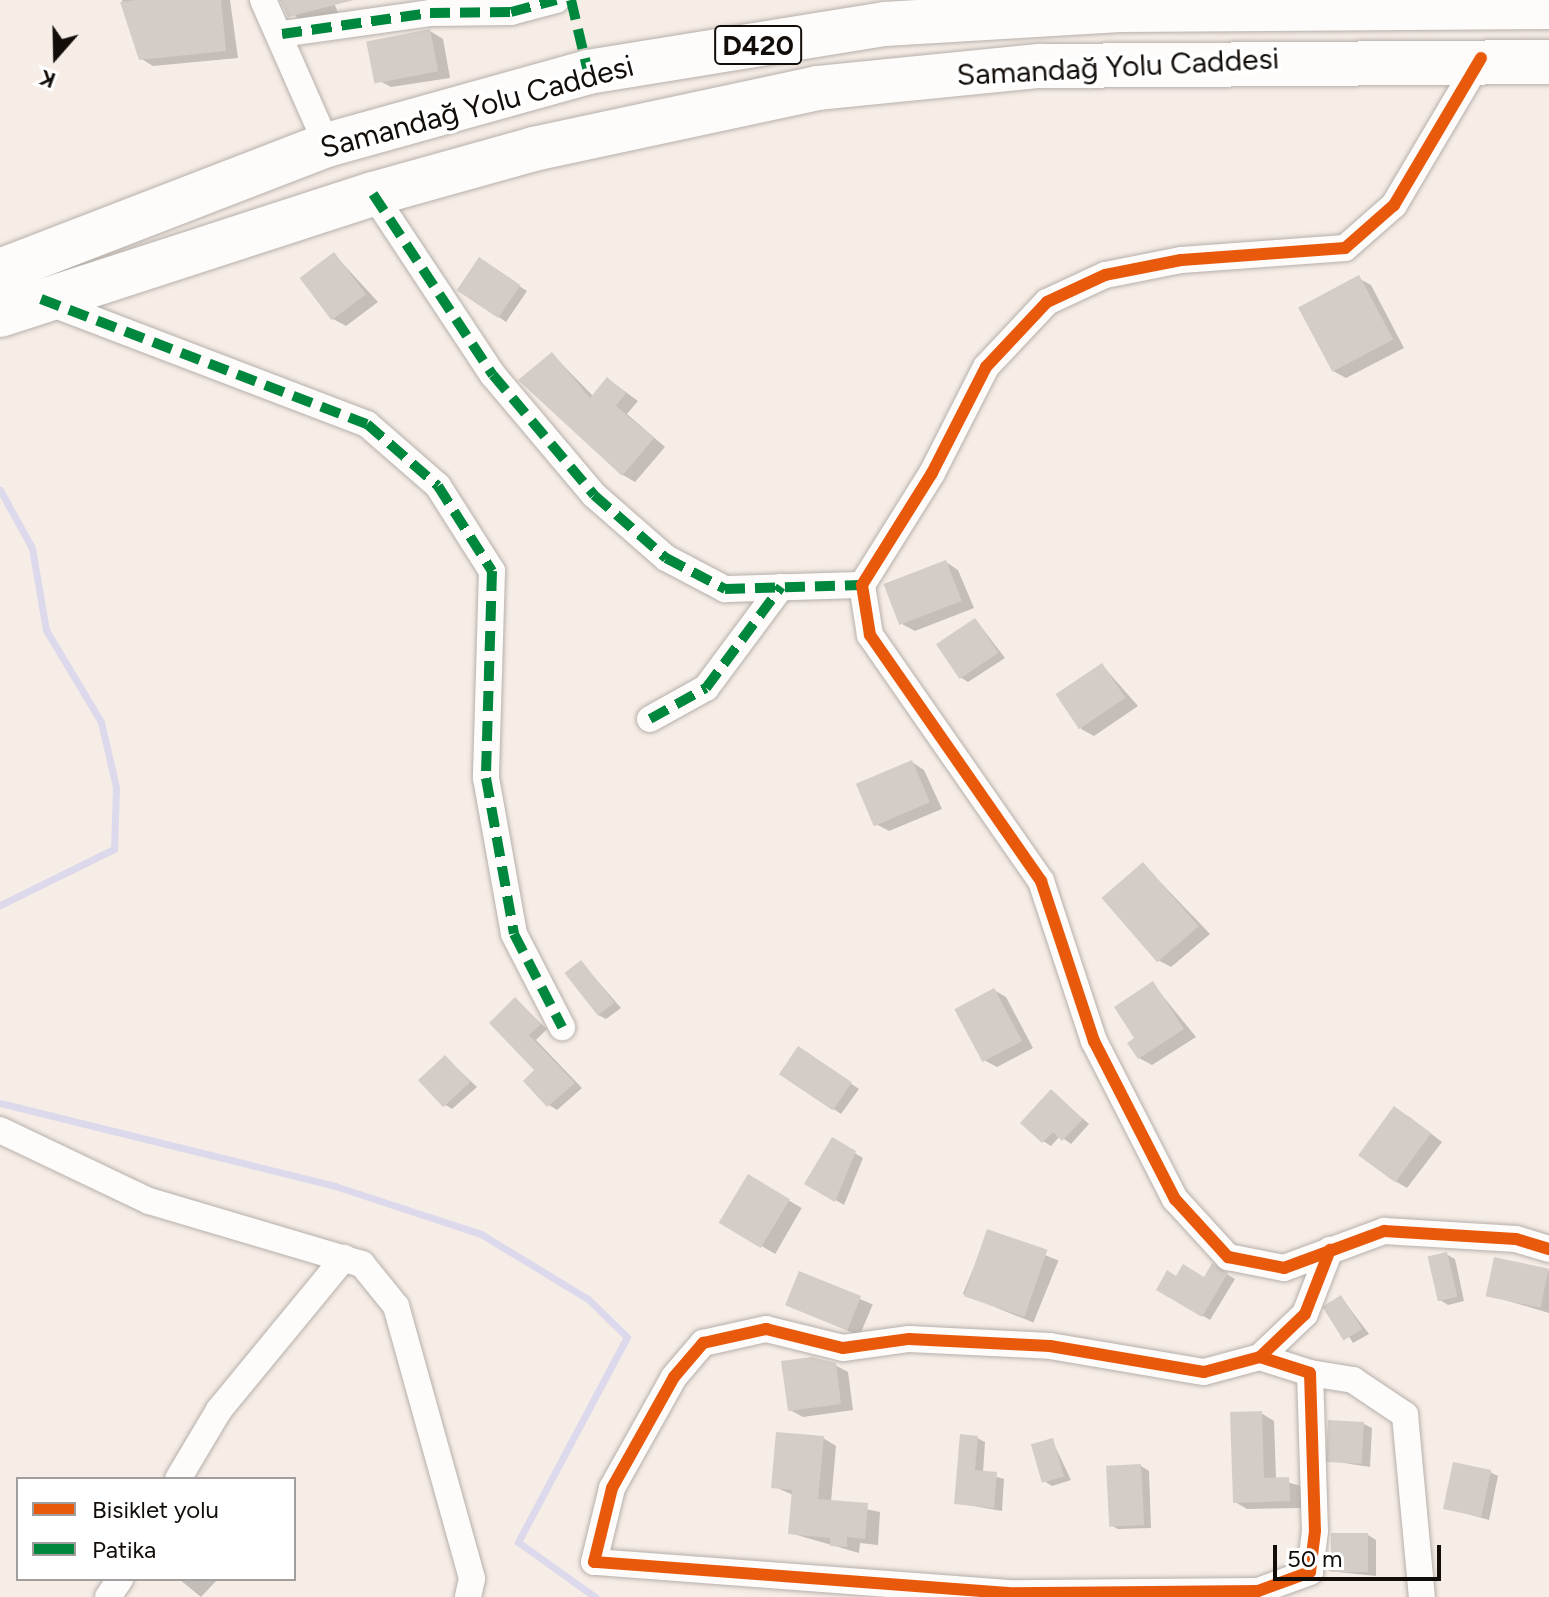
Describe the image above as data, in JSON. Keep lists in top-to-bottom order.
{
  "streets": {
    "highway": ["D420", "Samandağ Yolu Caddesi"]
  },
  "legend": ["Bisiklet yolu", "Patika"],
  "scale_bar": "50 m",
  "north": "bottom"
}
